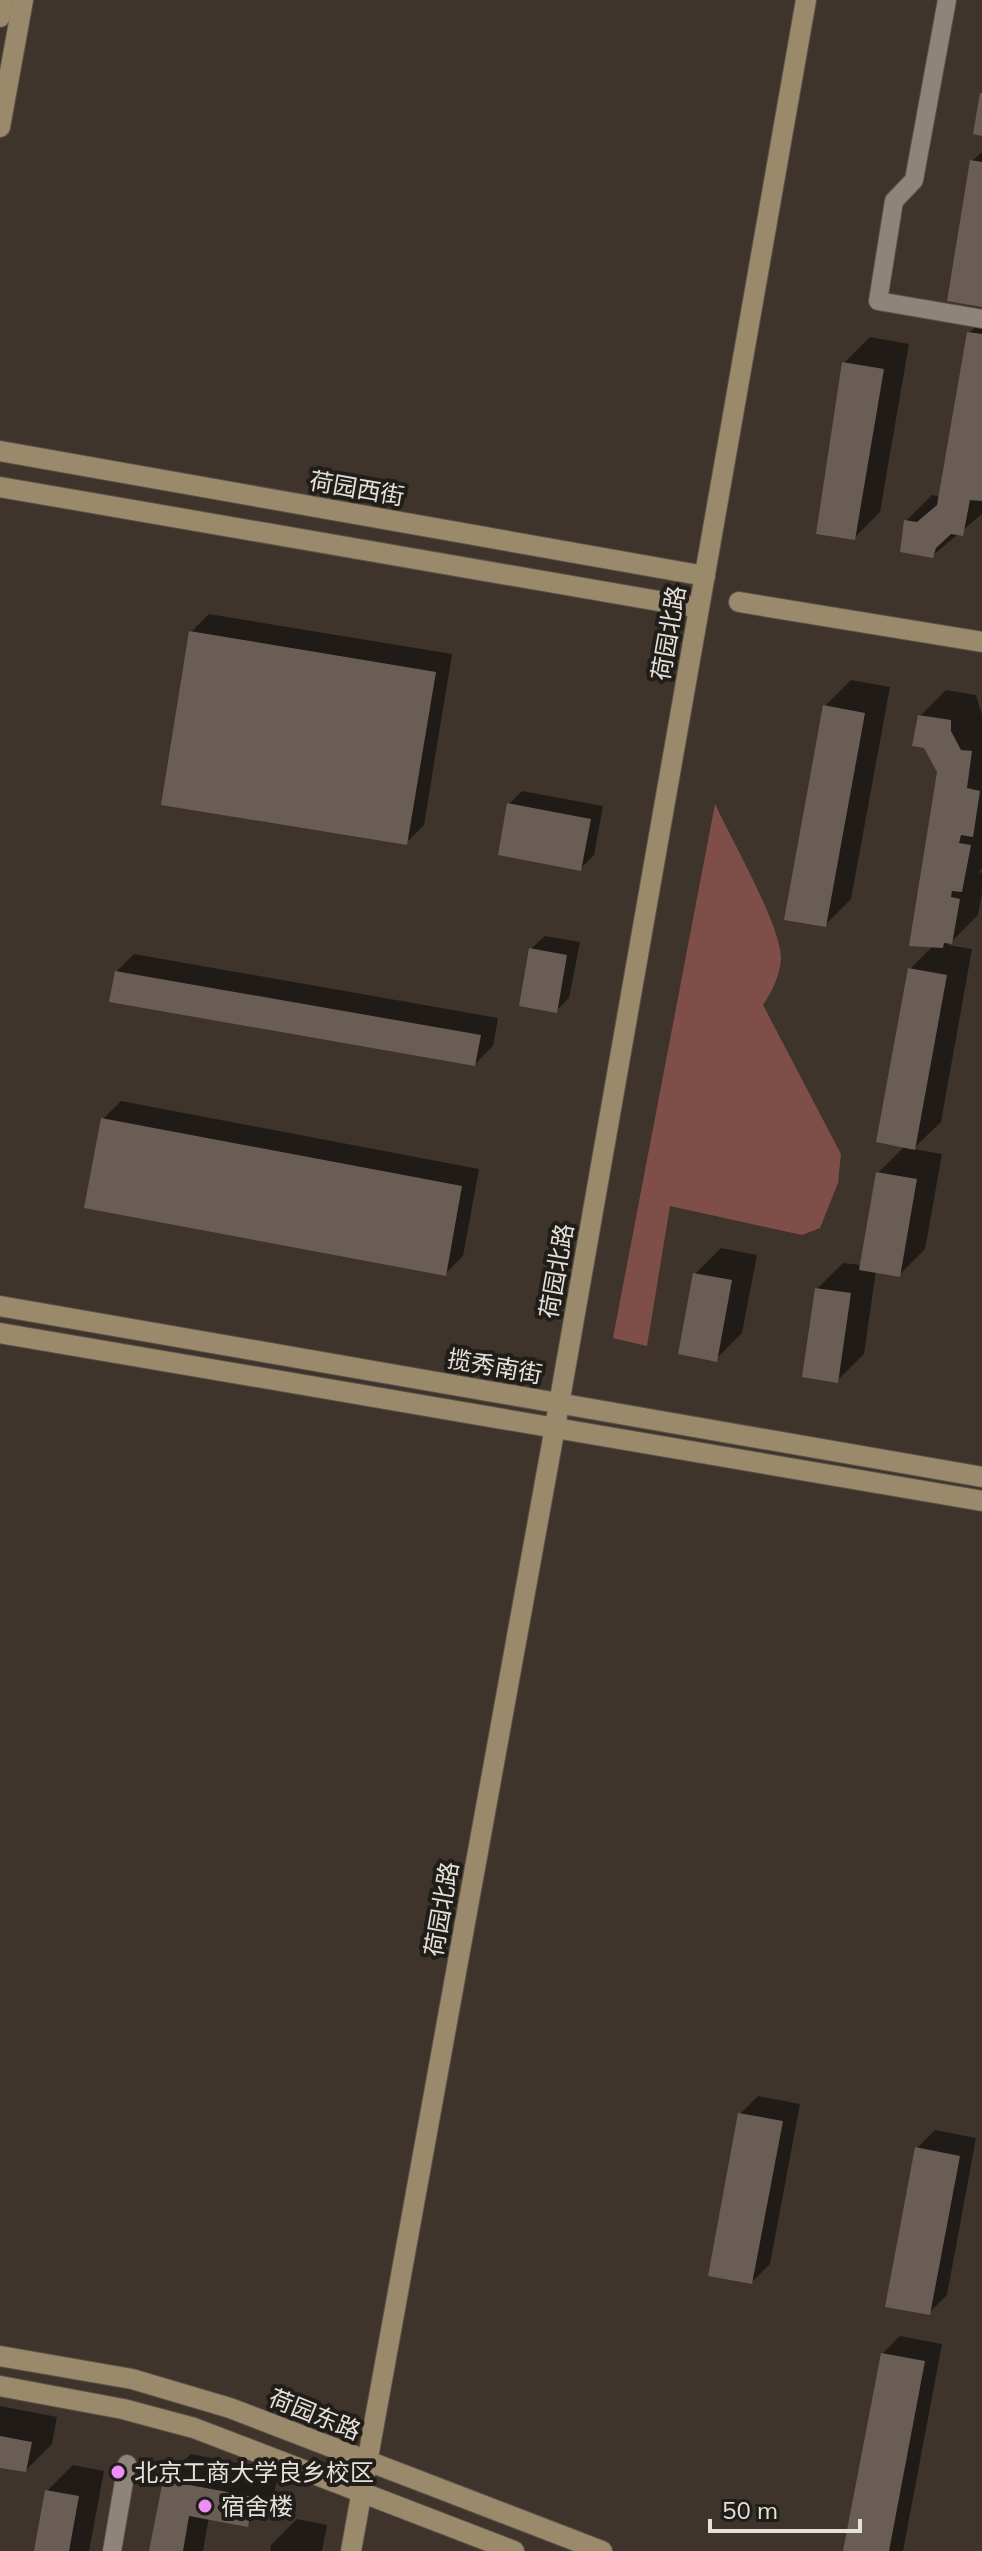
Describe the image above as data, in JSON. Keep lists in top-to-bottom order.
{
  "streets": {
    "street": [
      "荷园西街",
      "荷园北路",
      "揽秀南街",
      "荷园东路"
    ]
  },
  "crossings": [
    ["荷园西街", "荷园北路"],
    ["荷园北路", "揽秀南街"],
    ["荷园北路", "荷园东路"]
  ],
  "places": ["北京工商大学良乡校区", "宿舍楼"],
  "scale_bar": "50 m"
}
